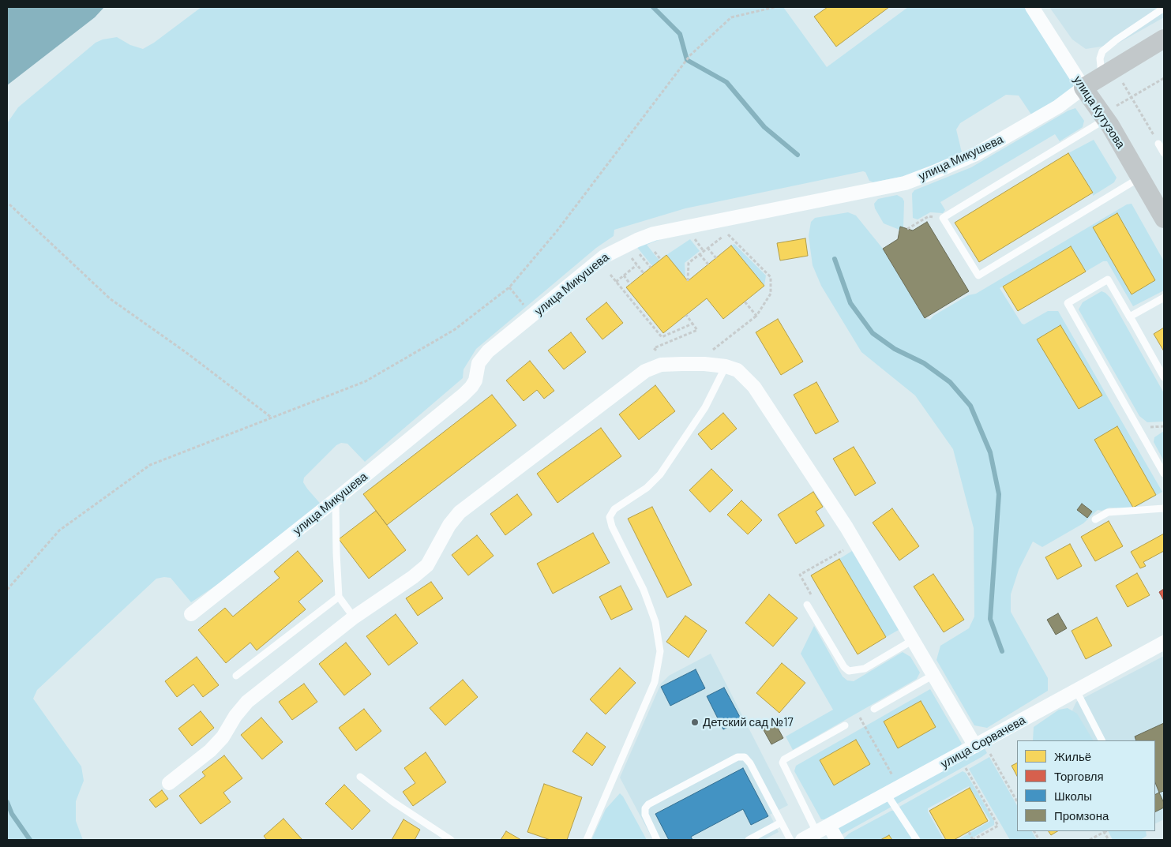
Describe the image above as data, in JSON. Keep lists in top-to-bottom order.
{
  "streets": {
    "street": ["улица Кутузова", "улица Микушева", "улица Сорвачева"]
  },
  "crossings": [
    ["улица Кутузова", "улица Микушева"]
  ],
  "places": ["Детский сад №17"],
  "legend": [
    "Жильё",
    "Торговля",
    "Школы",
    "Промзона"
  ]
}
